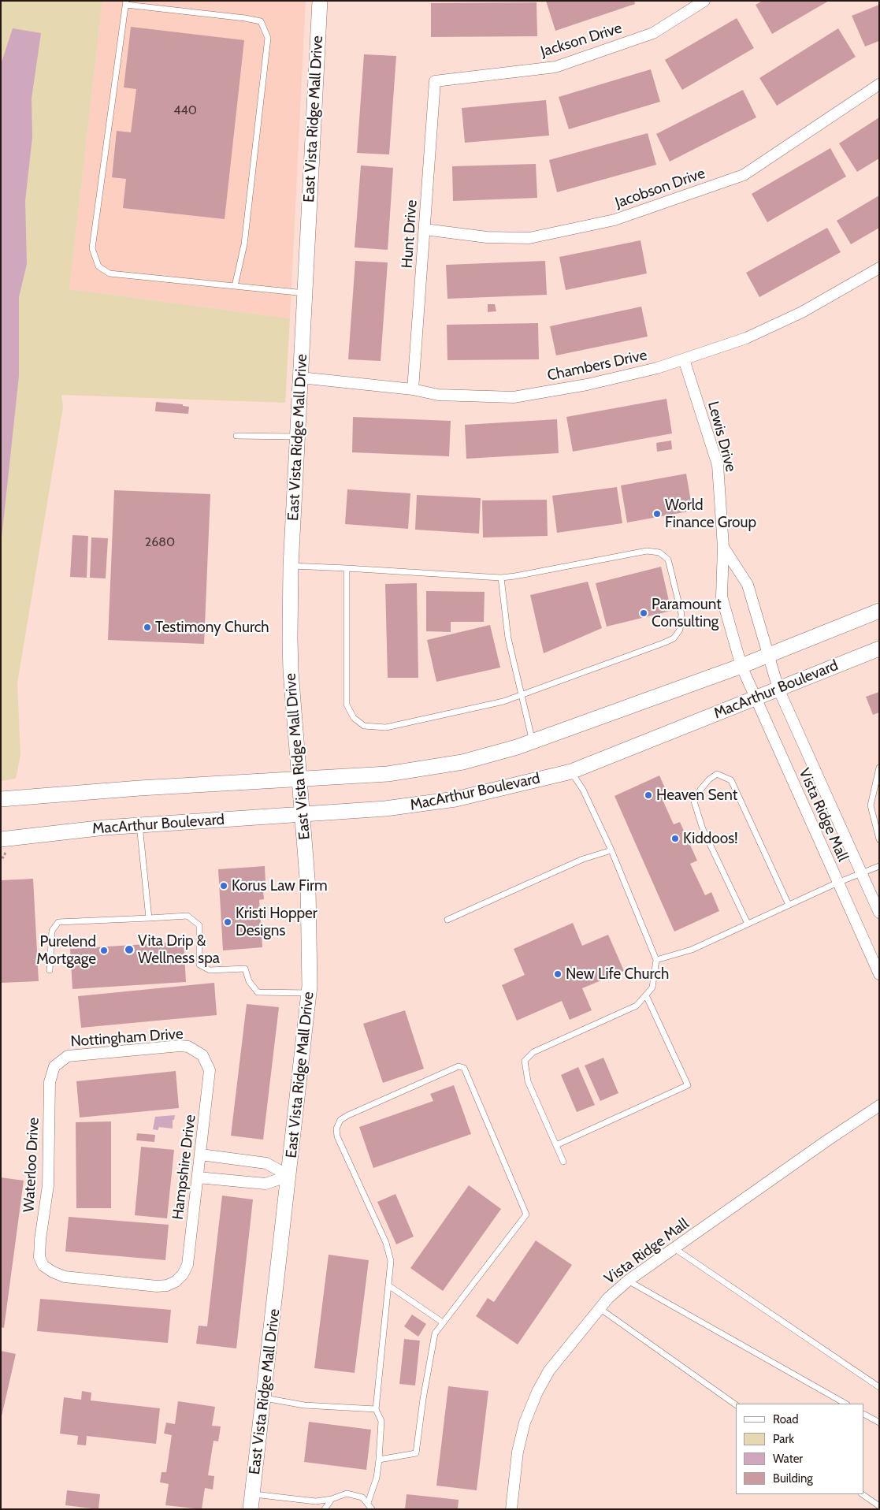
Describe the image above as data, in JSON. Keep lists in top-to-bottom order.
{
  "streets": {
    "main road": ["East Vista Ridge Mall Drive", "MacArthur Boulevard"],
    "street": [
      "Jackson Drive",
      "Jacobson Drive",
      "Hunt Drive",
      "Chambers Drive",
      "Lewis Drive",
      "Vista Ridge Mall",
      "Nottingham Drive",
      "Waterloo Drive",
      "Hampshire Drive"
    ]
  },
  "crossings": [
    ["Jackson Drive", "Hunt Drive"],
    ["East Vista Ridge Mall Drive", "Chambers Drive"],
    ["East Vista Ridge Mall Drive", "MacArthur Boulevard"],
    ["Jacobson Drive", "Hunt Drive"],
    ["Hunt Drive", "Chambers Drive"],
    ["Chambers Drive", "Lewis Drive"],
    ["Lewis Drive", "Vista Ridge Mall"],
    ["MacArthur Boulevard", "Vista Ridge Mall"],
    ["Nottingham Drive", "Waterloo Drive"],
    ["Nottingham Drive", "Hampshire Drive"],
    ["Waterloo Drive", "Hampshire Drive"]
  ],
  "places": [
    "World Finance Group",
    "Paramount Consulting",
    "Testimony Church",
    "Heaven Sent",
    "Kiddoos!",
    "Korus Law Firm",
    "Kristi Hopper Designs",
    "Vita Drip & Wellness spa",
    "Purelend Mortgage",
    "New Life Church"
  ],
  "house_numbers": ["440", "2680"],
  "legend": [
    "Road",
    "Park",
    "Water",
    "Building"
  ]
}
